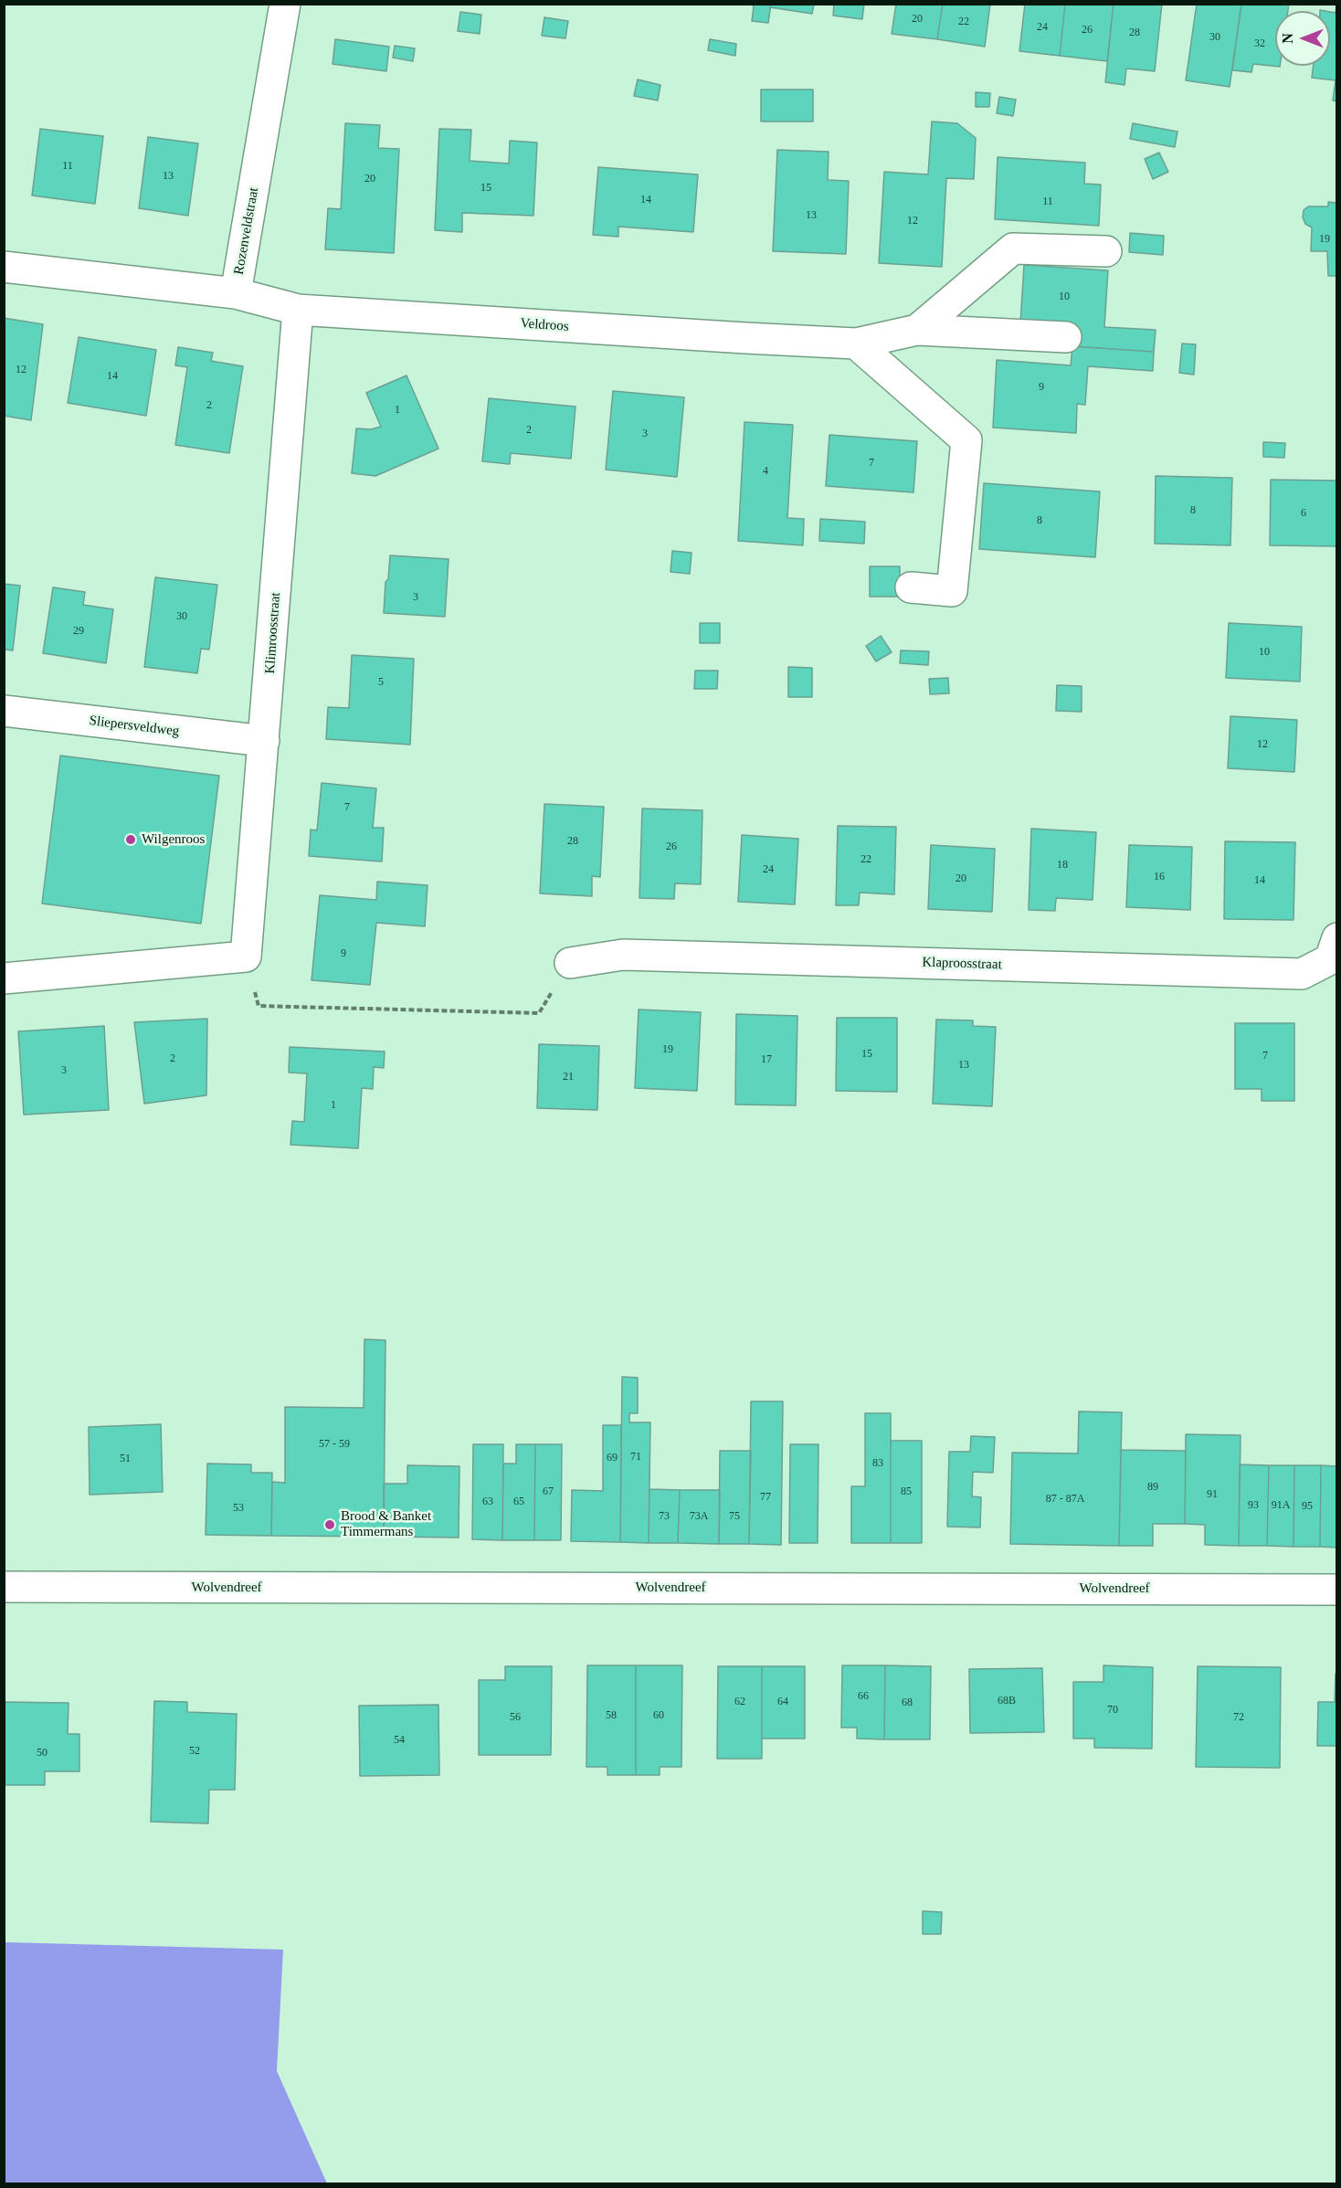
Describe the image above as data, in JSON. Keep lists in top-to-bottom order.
{
  "streets": {
    "street": [
      "Rozenveldstraat",
      "Veldroos",
      "Klimroosstraat",
      "Sliepersveldweg",
      "Klaproosstraat",
      "Wolvendreef"
    ]
  },
  "crossings": [
    ["Rozenveldstraat", "Veldroos"],
    ["Veldroos", "Klimroosstraat"],
    ["Klimroosstraat", "Sliepersveldweg"]
  ],
  "places": ["Wilgenroos", "Brood & Banket Timmermans"],
  "house_numbers": [
    "20",
    "22",
    "24",
    "26",
    "28",
    "30",
    "32",
    "11",
    "13",
    "20",
    "15",
    "14",
    "11",
    "13",
    "12",
    "19",
    "10",
    "12",
    "14",
    "9",
    "2",
    "1",
    "2",
    "3",
    "7",
    "4",
    "8",
    "6",
    "8",
    "3",
    "30",
    "29",
    "10",
    "5",
    "12",
    "7",
    "28",
    "26",
    "22",
    "18",
    "24",
    "16",
    "20",
    "14",
    "9",
    "19",
    "15",
    "7",
    "2",
    "17",
    "13",
    "3",
    "21",
    "1",
    "57 - 59",
    "71",
    "69",
    "51",
    "83",
    "89",
    "67",
    "85",
    "91",
    "77",
    "87 - 87A",
    "63",
    "65",
    "93",
    "91A",
    "95",
    "53",
    "73",
    "73A",
    "75",
    "66",
    "68B",
    "62",
    "64",
    "68",
    "70",
    "58",
    "60",
    "56",
    "72",
    "54",
    "52",
    "50"
  ],
  "north": "left"
}
